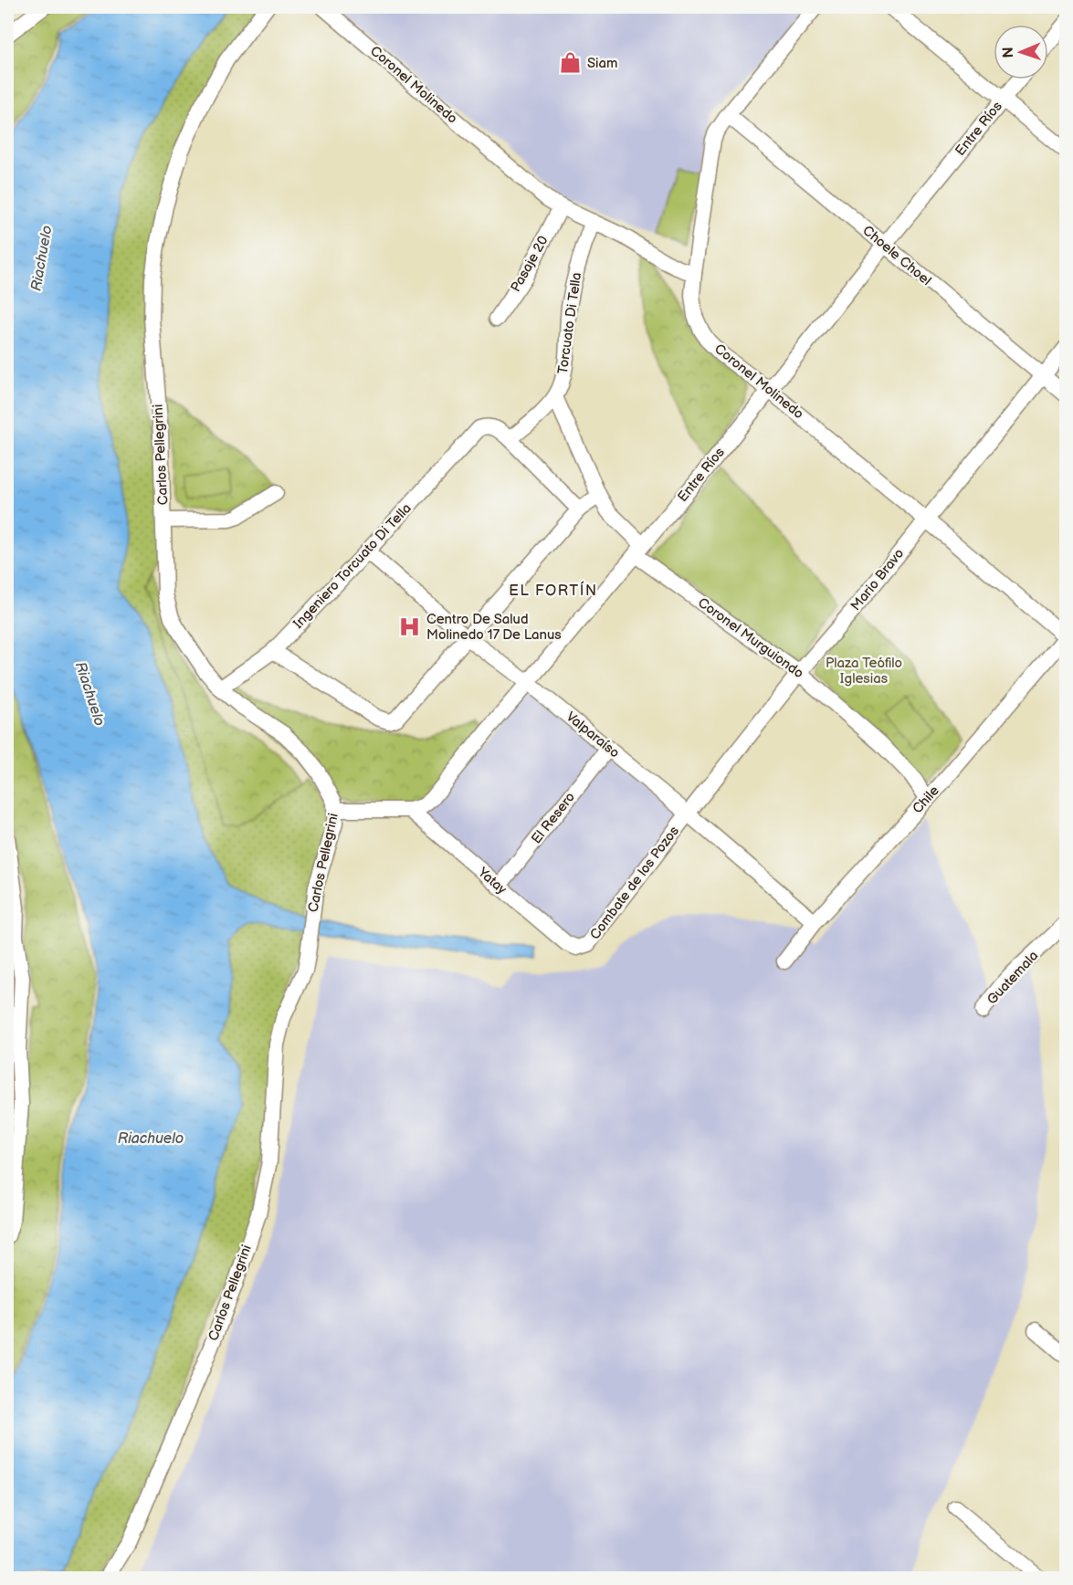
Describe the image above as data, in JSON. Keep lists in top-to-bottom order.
{
  "streets": {
    "street": [
      "Coronel Molinedo",
      "Entre Ríos",
      "Choele Choel",
      "Pasaje 20",
      "Torcuato Di Tella",
      "Carlos Pellegrini",
      "Ingeniero Torcuato Di Tella",
      "Mario Bravo",
      "Coronel Murguiondo",
      "Valparaíso",
      "Chile",
      "El Resero",
      "Yatay",
      "Combate de los Pozos",
      "Guatemala"
    ]
  },
  "crossings": [
    ["Coronel Molinedo", "Entre Ríos"],
    ["Coronel Molinedo", "Pasaje 20"],
    ["Coronel Molinedo", "Torcuato Di Tella"],
    ["Coronel Molinedo", "Mario Bravo"],
    ["Coronel Molinedo", "Chile"],
    ["Entre Ríos", "Choele Choel"],
    ["Entre Ríos", "Carlos Pellegrini"],
    ["Entre Ríos", "Coronel Murguiondo"],
    ["Entre Ríos", "Valparaíso"],
    ["Entre Ríos", "Yatay"],
    ["Choele Choel", "Mario Bravo"],
    ["Torcuato Di Tella", "Ingeniero Torcuato Di Tella"],
    ["Torcuato Di Tella", "Coronel Murguiondo"],
    ["Carlos Pellegrini", "Ingeniero Torcuato Di Tella"],
    ["Ingeniero Torcuato Di Tella", "Valparaíso"],
    ["Mario Bravo", "Coronel Murguiondo"],
    ["Mario Bravo", "Valparaíso"],
    ["Mario Bravo", "Combate de los Pozos"],
    ["Coronel Murguiondo", "Chile"],
    ["Valparaíso", "Chile"],
    ["Valparaíso", "El Resero"],
    ["Valparaíso", "Combate de los Pozos"],
    ["El Resero", "Yatay"],
    ["Yatay", "Combate de los Pozos"]
  ],
  "districts": ["EL FORTÍN"],
  "water": ["Riachuelo"],
  "parks": ["Plaza Teófilo Iglesias"],
  "places": {
    "shop": ["Siam"],
    "hospital": ["Centro De Salud Molinedo 17 De Lanus"]
  },
  "north": "left"
}
